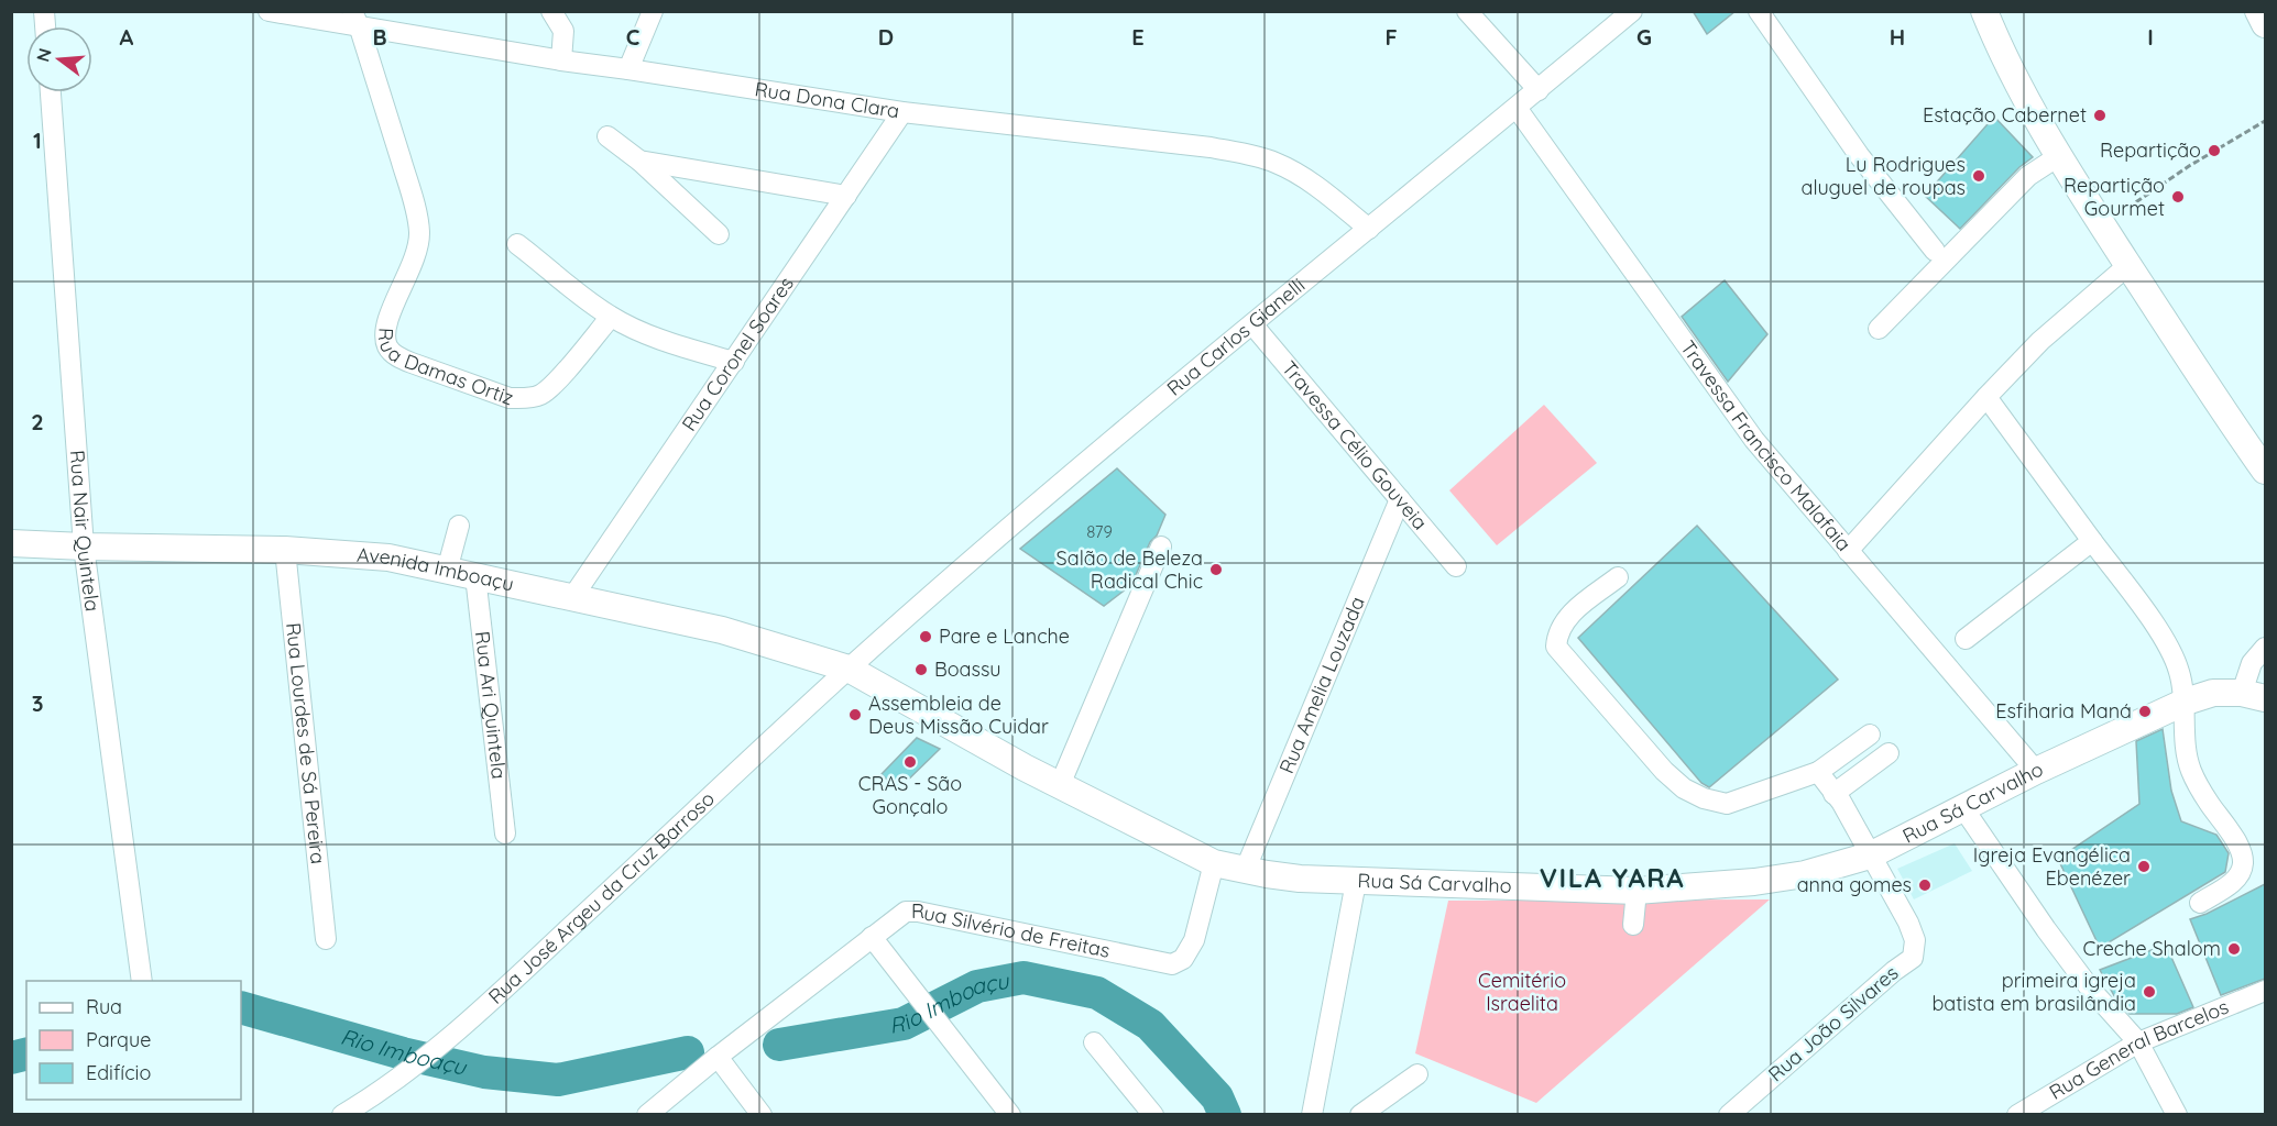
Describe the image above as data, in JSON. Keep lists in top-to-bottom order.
{
  "streets": {
    "main road": ["Avenida Imboaçu", "Rua Sá Carvalho"],
    "street": [
      "Rua Dona Clara",
      "Rua Carlos Gianelli",
      "Rua Coronel Soares",
      "Rua Damas Ortiz",
      "Travessa Célio Gouveia",
      "Travessa Francisco Malafaia",
      "Rua Nair Quintela",
      "Rua Amelia Louzada",
      "Rua Ari Quintela",
      "Rua Lourdes de Sá Pereira",
      "Rua José Argeu da Cruz Barroso",
      "Rua Silvério de Freitas",
      "Rua João Silvares",
      "Rua General Barcelos"
    ]
  },
  "crossings": [
    ["Rua Dona Clara", "Rua Carlos Gianelli"],
    ["Rua Dona Clara", "Rua Coronel Soares"],
    ["Rua Dona Clara", "Rua Damas Ortiz"],
    ["Rua Carlos Gianelli", "Travessa Célio Gouveia"],
    ["Rua Carlos Gianelli", "Travessa Francisco Malafaia"],
    ["Rua Carlos Gianelli", "Avenida Imboaçu"],
    ["Rua Carlos Gianelli", "Rua Sá Carvalho"],
    ["Rua Carlos Gianelli", "Rua José Argeu da Cruz Barroso"],
    ["Rua Coronel Soares", "Avenida Imboaçu"],
    ["Travessa Célio Gouveia", "Rua Amelia Louzada"],
    ["Travessa Francisco Malafaia", "Rua Sá Carvalho"],
    ["Rua Nair Quintela", "Avenida Imboaçu"],
    ["Avenida Imboaçu", "Rua Ari Quintela"],
    ["Avenida Imboaçu", "Rua Lourdes de Sá Pereira"],
    ["Avenida Imboaçu", "Rua Sá Carvalho"],
    ["Avenida Imboaçu", "Rua José Argeu da Cruz Barroso"],
    ["Rua Amelia Louzada", "Rua Sá Carvalho"],
    ["Rua Sá Carvalho", "Rua José Argeu da Cruz Barroso"],
    ["Rua Sá Carvalho", "Rua Silvério de Freitas"],
    ["Rua Sá Carvalho", "Rua João Silvares"]
  ],
  "districts": ["VILA YARA"],
  "water": ["Rio Imboaçu"],
  "parks": ["Cemitério Israelita"],
  "places": [
    "Estação Cabernet",
    "Repartição",
    "Lu Rodrigues aluguel de roupas",
    "Repartição Gourmet",
    "Salão de Beleza Radical Chic",
    "Pare e Lanche",
    "Boassu",
    "Esfiharia Maná",
    "Assembleia de Deus Missão Cuidar",
    "CRAS - São Gonçalo",
    "Igreja Evangélica Ebenézer",
    "anna gomes",
    "Creche Shalom",
    "primeira igreja batista em brasilândia"
  ],
  "house_numbers": ["879"],
  "legend": ["Rua", "Parque", "Edifício"],
  "north": "left",
  "grid": {
    "columns": [
      "A",
      "B",
      "C",
      "D",
      "E",
      "F",
      "G",
      "H",
      "I"
    ],
    "rows": ["1", "2", "3"]
  }
}
